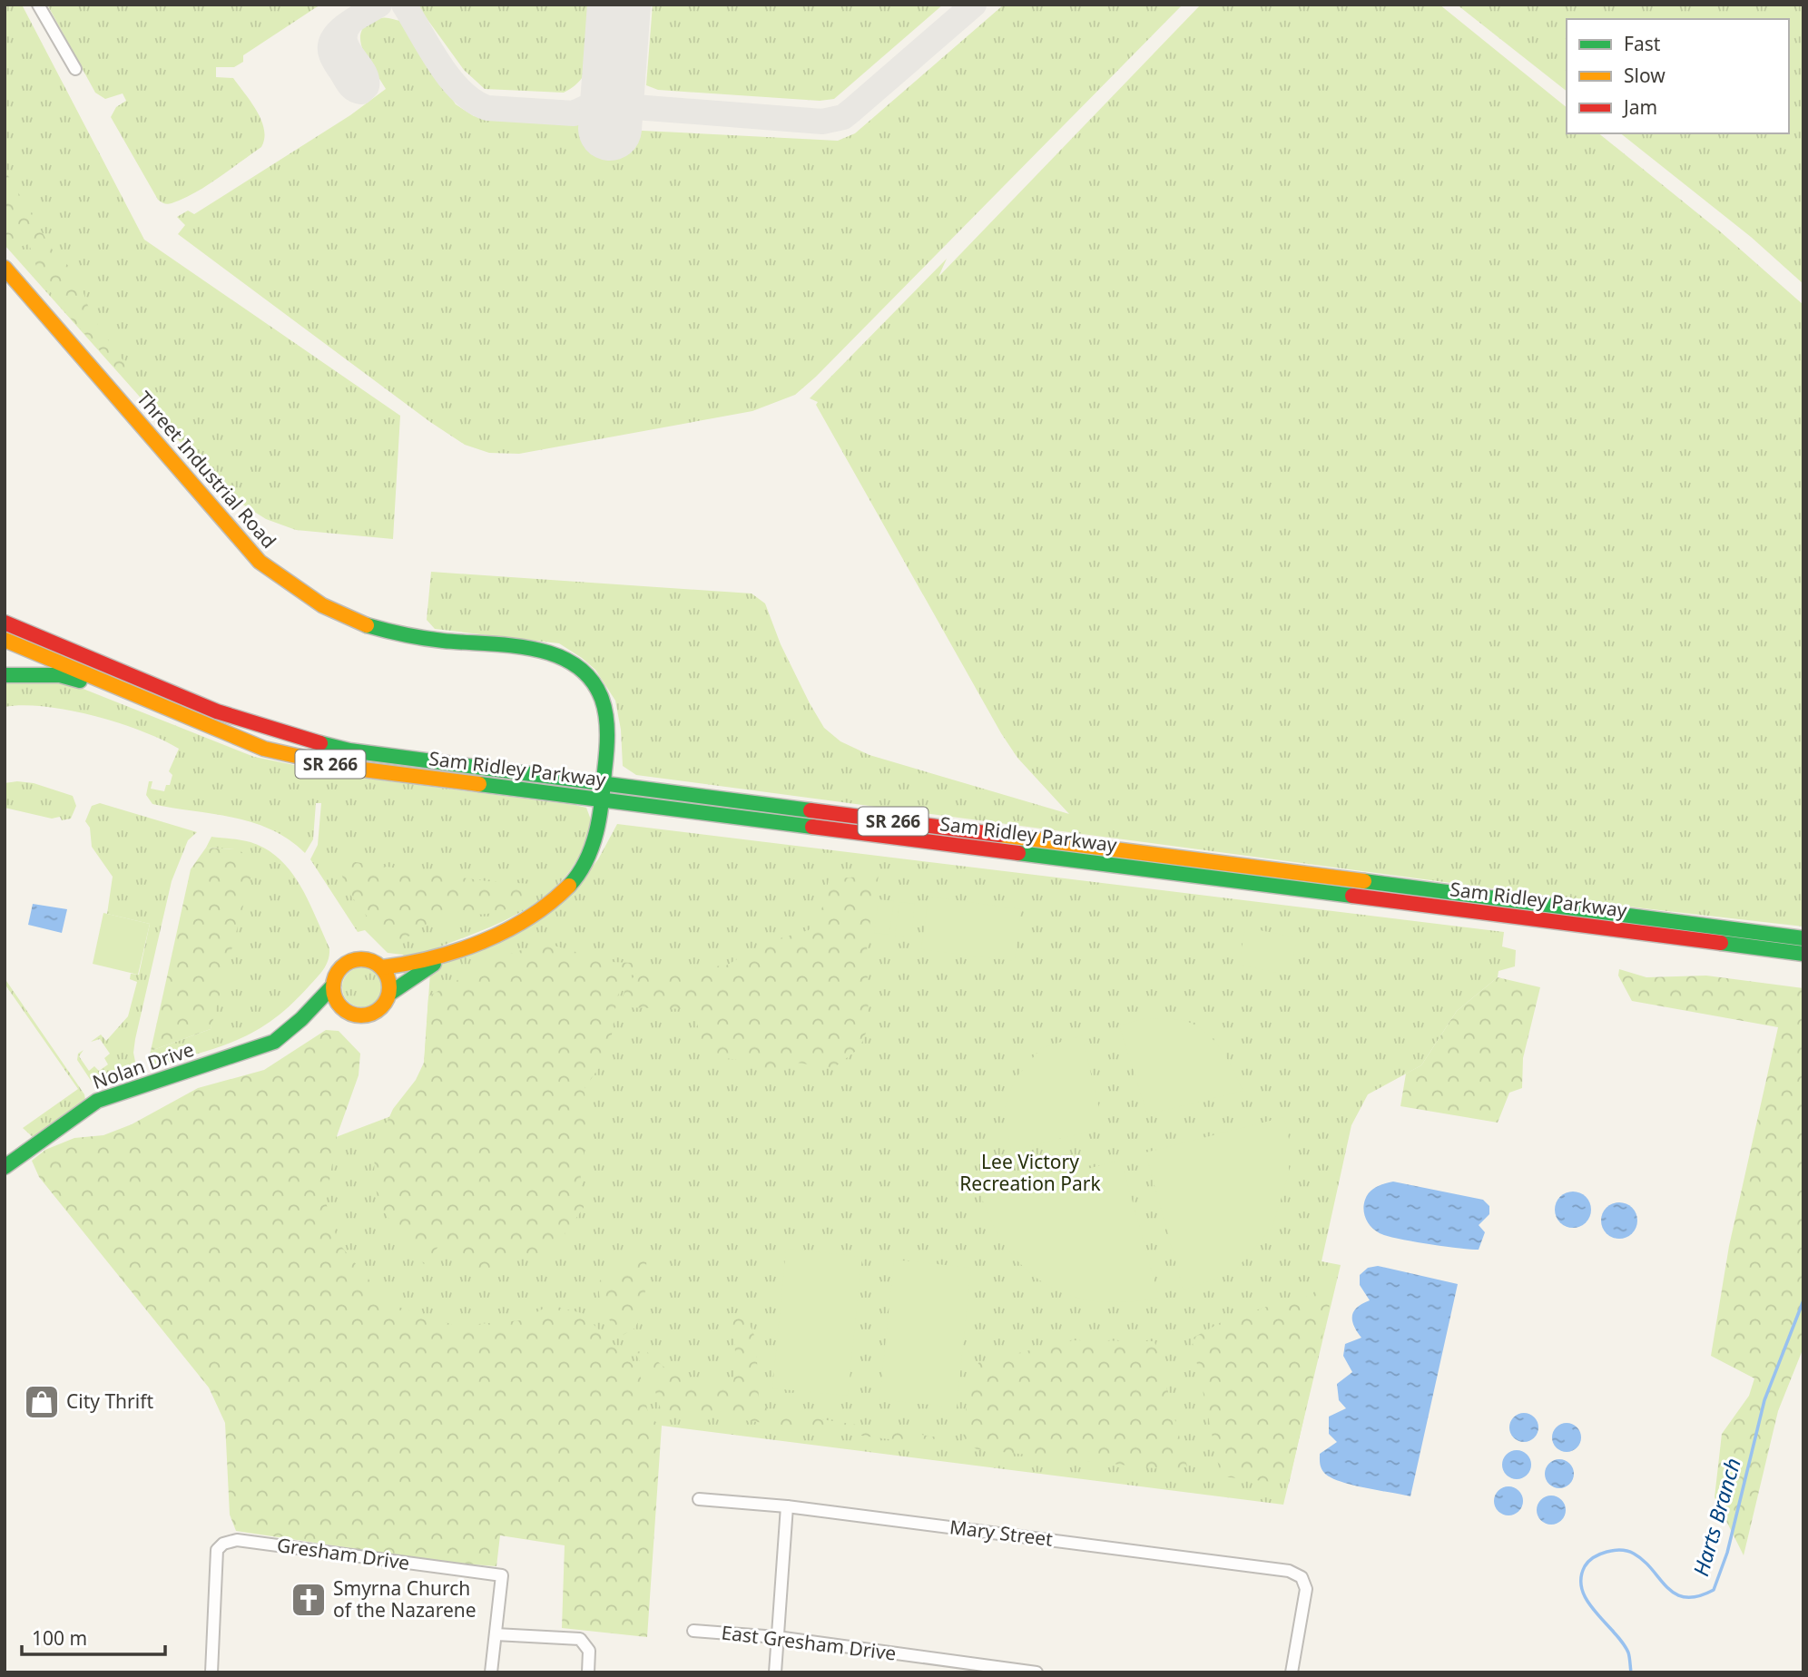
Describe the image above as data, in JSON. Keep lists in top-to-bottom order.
{
  "streets": {
    "main road": [
      "Threet Industrial Road",
      "SR 266",
      "Sam Ridley Parkway",
      "Nolan Drive"
    ],
    "street": ["Mary Street", "Gresham Drive", "East Gresham Drive"]
  },
  "crossings": [
    ["Threet Industrial Road", "Sam Ridley Parkway"]
  ],
  "water": ["Harts Branch"],
  "parks": ["Lee Victory Recreation Park"],
  "places": {
    "shop": ["City Thrift"],
    "church": ["Smyrna Church of the Nazarene"]
  },
  "legend": ["Fast", "Slow", "Jam"],
  "scale_bar": "100 m"
}
